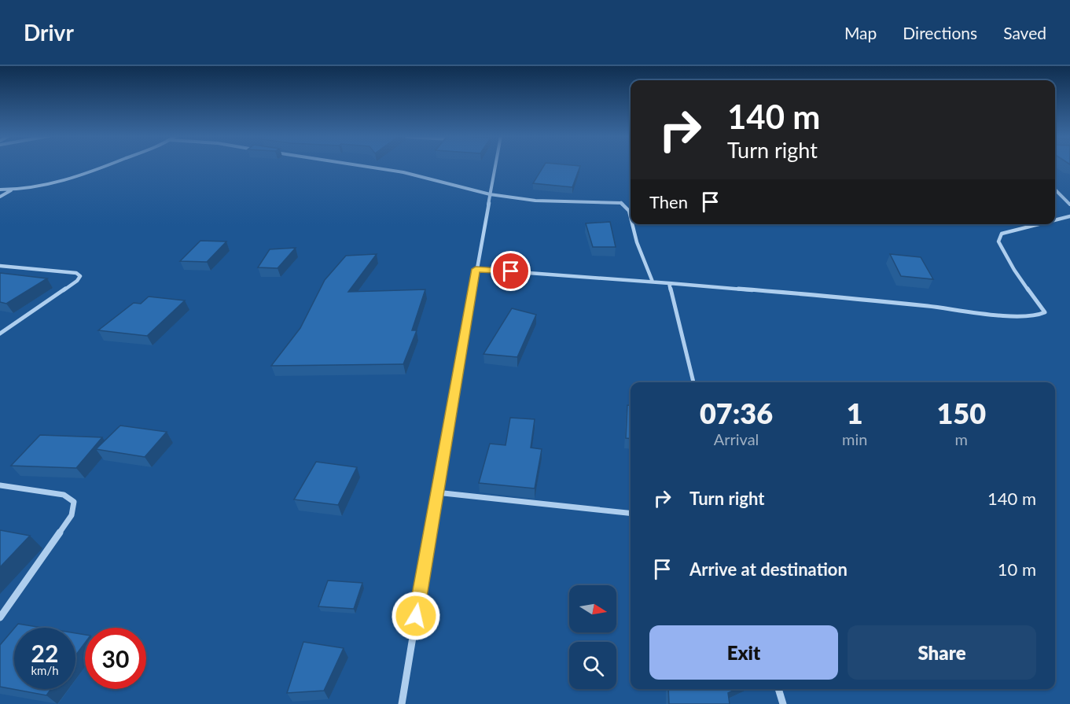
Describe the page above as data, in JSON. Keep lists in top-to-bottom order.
{
  "north": "right",
  "page": {
    "header": "Drivr",
    "nav": ["Map", "Directions", "Saved"],
    "turn": ["140 m", "Turn right"],
    "then": "Then",
    "eta": [
      "07:36",
      "Arrival",
      "1",
      "min",
      "150",
      "m"
    ],
    "list": [
      {
        "name": "Turn right",
        "value": "140 m"
      },
      {
        "name": "Arrive at destination",
        "value": "10 m"
      }
    ],
    "buttons": ["Exit", "Share"],
    "speed": "22 km/h",
    "limit": "30"
  }
}
